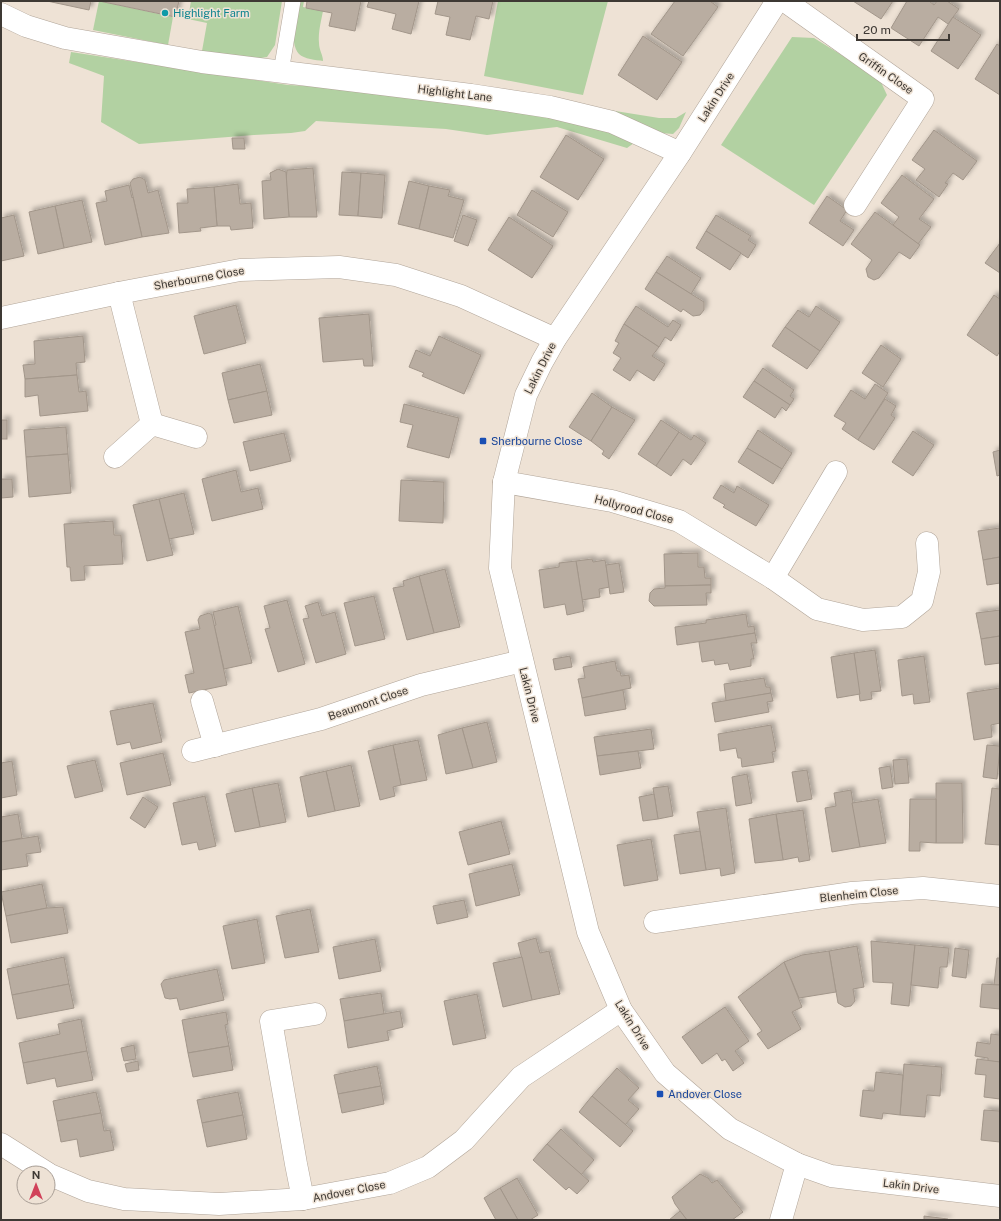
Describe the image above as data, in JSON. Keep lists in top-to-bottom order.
{
  "streets": {
    "street": [
      "Griffin Close",
      "Highlight Lane",
      "Lakin Drive",
      "Sherbourne Close",
      "Hollyrood Close",
      "Beaumont Close",
      "Blenheim Close",
      "Andover Close"
    ]
  },
  "crossings": [
    ["Highlight Lane", "Lakin Drive"],
    ["Lakin Drive", "Sherbourne Close"],
    ["Lakin Drive", "Hollyrood Close"],
    ["Lakin Drive", "Beaumont Close"],
    ["Lakin Drive", "Andover Close"]
  ],
  "places": {
    "other": ["Highlight Farm"],
    "transit": ["Sherbourne Close", "Andover Close"]
  },
  "scale_bar": "20 m",
  "north": "top"
}
